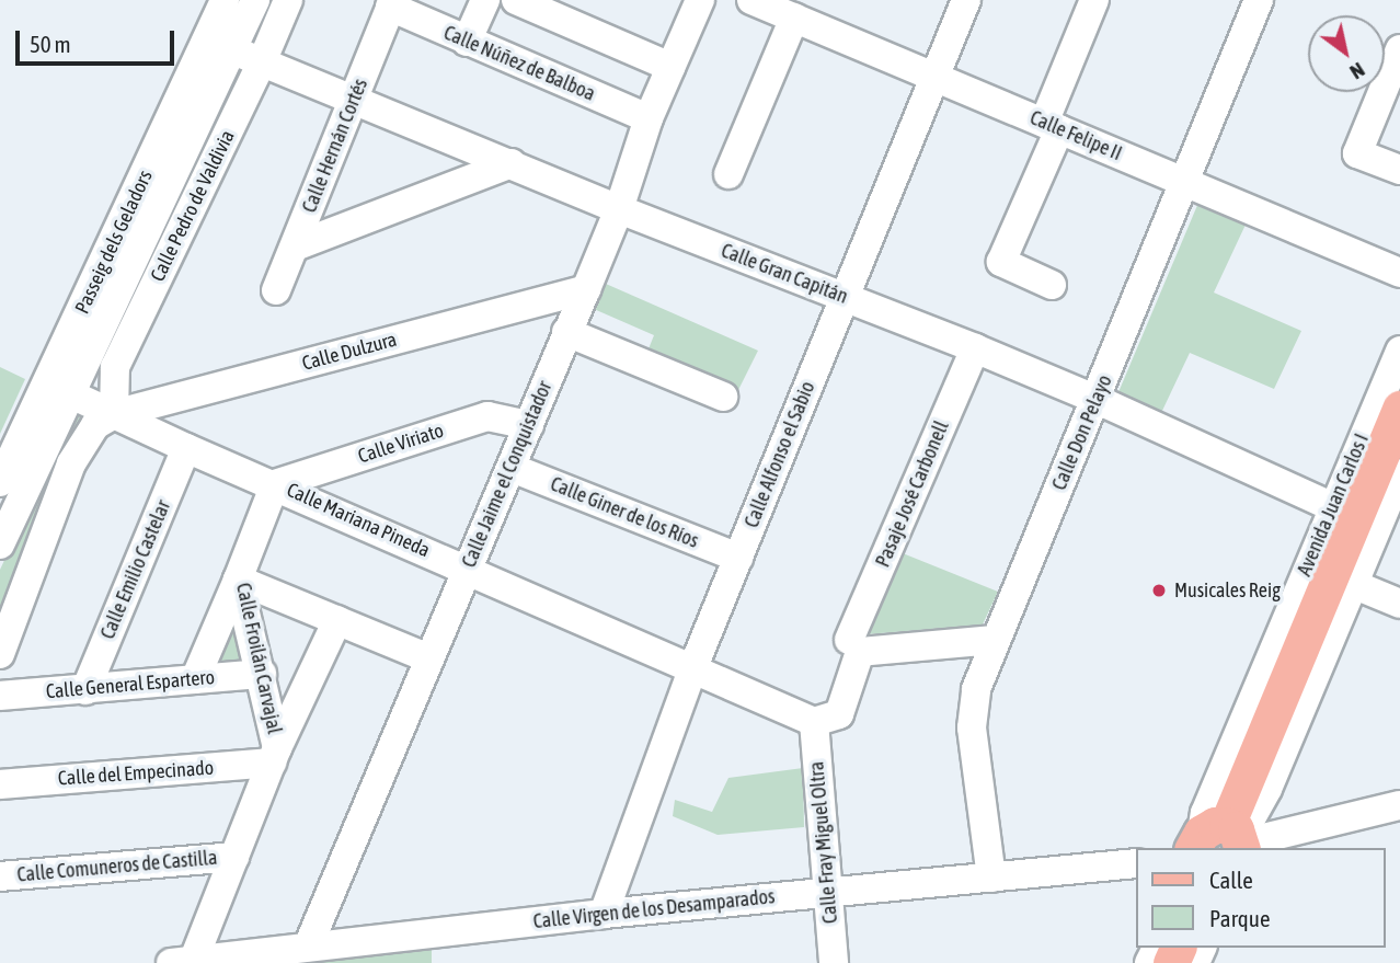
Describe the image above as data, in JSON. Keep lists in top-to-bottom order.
{
  "streets": {
    "main road": ["Avenida Juan Carlos I"],
    "street": [
      "Calle Núñez de Balboa",
      "Calle Felipe II",
      "Calle Hernán Cortés",
      "Calle Pedro de Valdivia",
      "Passeig dels Geladors",
      "Calle Gran Capitán",
      "Calle Dulzura",
      "Calle Don Pelayo",
      "Calle Viriato",
      "Calle Alfonso el Sabio",
      "Calle Jaime el Conquistador",
      "Pasaje José Carbonell",
      "Calle Giner de los Ríos",
      "Calle Mariana Pineda",
      "Calle Emilio Castelar",
      "Calle Froilán Carvajal",
      "Calle General Espartero",
      "Calle del Empecinado",
      "Calle Fray Miguel Oltra",
      "Calle Comuneros de Castilla",
      "Calle Virgen de los Desamparados"
    ]
  },
  "crossings": [
    ["Calle Núñez de Balboa", "Calle Hernán Cortés"],
    ["Calle Núñez de Balboa", "Calle Jaime el Conquistador"],
    ["Calle Felipe II", "Calle Don Pelayo"],
    ["Calle Felipe II", "Calle Alfonso el Sabio"],
    ["Calle Hernán Cortés", "Calle Gran Capitán"],
    ["Calle Pedro de Valdivia", "Calle Gran Capitán"],
    ["Calle Pedro de Valdivia", "Calle Dulzura"],
    ["Calle Pedro de Valdivia", "Calle Mariana Pineda"],
    ["Calle Gran Capitán", "Calle Don Pelayo"],
    ["Calle Gran Capitán", "Calle Alfonso el Sabio"],
    ["Calle Gran Capitán", "Calle Jaime el Conquistador"],
    ["Calle Gran Capitán", "Pasaje José Carbonell"],
    ["Calle Gran Capitán", "Avenida Juan Carlos I"],
    ["Calle Dulzura", "Calle Jaime el Conquistador"],
    ["Calle Dulzura", "Calle Mariana Pineda"],
    ["Calle Don Pelayo", "Pasaje José Carbonell"],
    ["Calle Don Pelayo", "Calle Virgen de los Desamparados"],
    ["Calle Viriato", "Calle Jaime el Conquistador"],
    ["Calle Viriato", "Calle Mariana Pineda"],
    ["Calle Viriato", "Calle Froilán Carvajal"],
    ["Calle Alfonso el Sabio", "Calle Giner de los Ríos"],
    ["Calle Alfonso el Sabio", "Calle Mariana Pineda"],
    ["Calle Alfonso el Sabio", "Calle Virgen de los Desamparados"],
    ["Calle Jaime el Conquistador", "Calle Giner de los Ríos"],
    ["Calle Jaime el Conquistador", "Calle Mariana Pineda"],
    ["Calle Jaime el Conquistador", "Calle Virgen de los Desamparados"],
    ["Calle Mariana Pineda", "Calle Emilio Castelar"],
    ["Calle Mariana Pineda", "Calle Froilán Carvajal"],
    ["Calle Mariana Pineda", "Calle Fray Miguel Oltra"],
    ["Calle Emilio Castelar", "Calle General Espartero"],
    ["Calle Froilán Carvajal", "Calle General Espartero"],
    ["Calle Froilán Carvajal", "Calle del Empecinado"],
    ["Calle Froilán Carvajal", "Calle Comuneros de Castilla"],
    ["Calle Froilán Carvajal", "Calle Virgen de los Desamparados"],
    ["Calle Fray Miguel Oltra", "Calle Virgen de los Desamparados"]
  ],
  "places": ["Musicales Reig"],
  "legend": ["Calle", "Parque"],
  "scale_bar": "50 m",
  "north": "bottom right"
}
